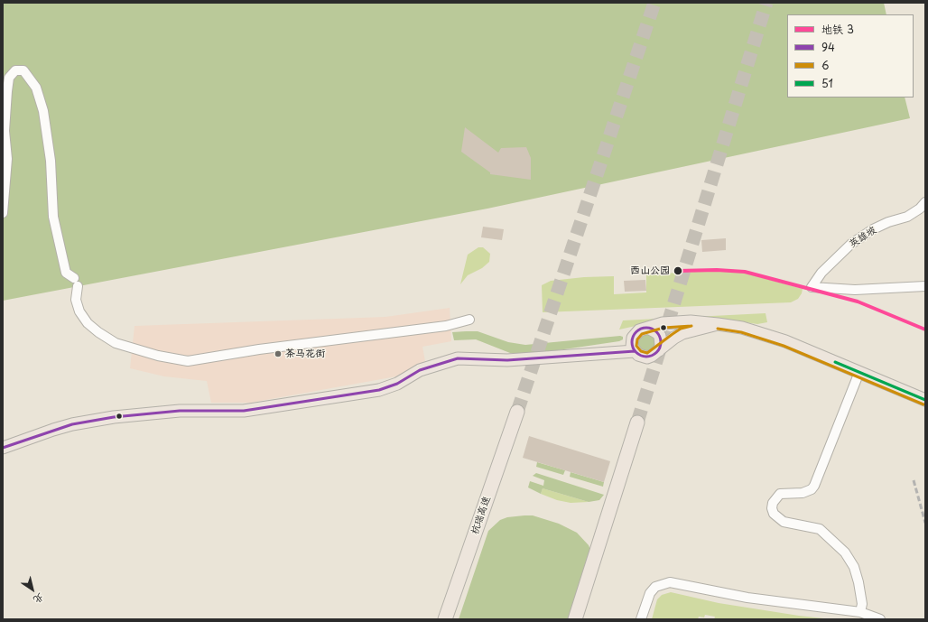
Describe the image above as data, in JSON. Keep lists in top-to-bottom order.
{
  "streets": {
    "highway": ["杭瑞高速"],
    "street": ["英雄坡"]
  },
  "places": ["西山公园", "茶马花街"],
  "lines": [
    "metro line 3",
    "transit line 6",
    "transit line 94",
    "transit line 51"
  ],
  "legend": [
    "地铁 3",
    "94",
    "6",
    "51"
  ],
  "north": "bottom right"
}
